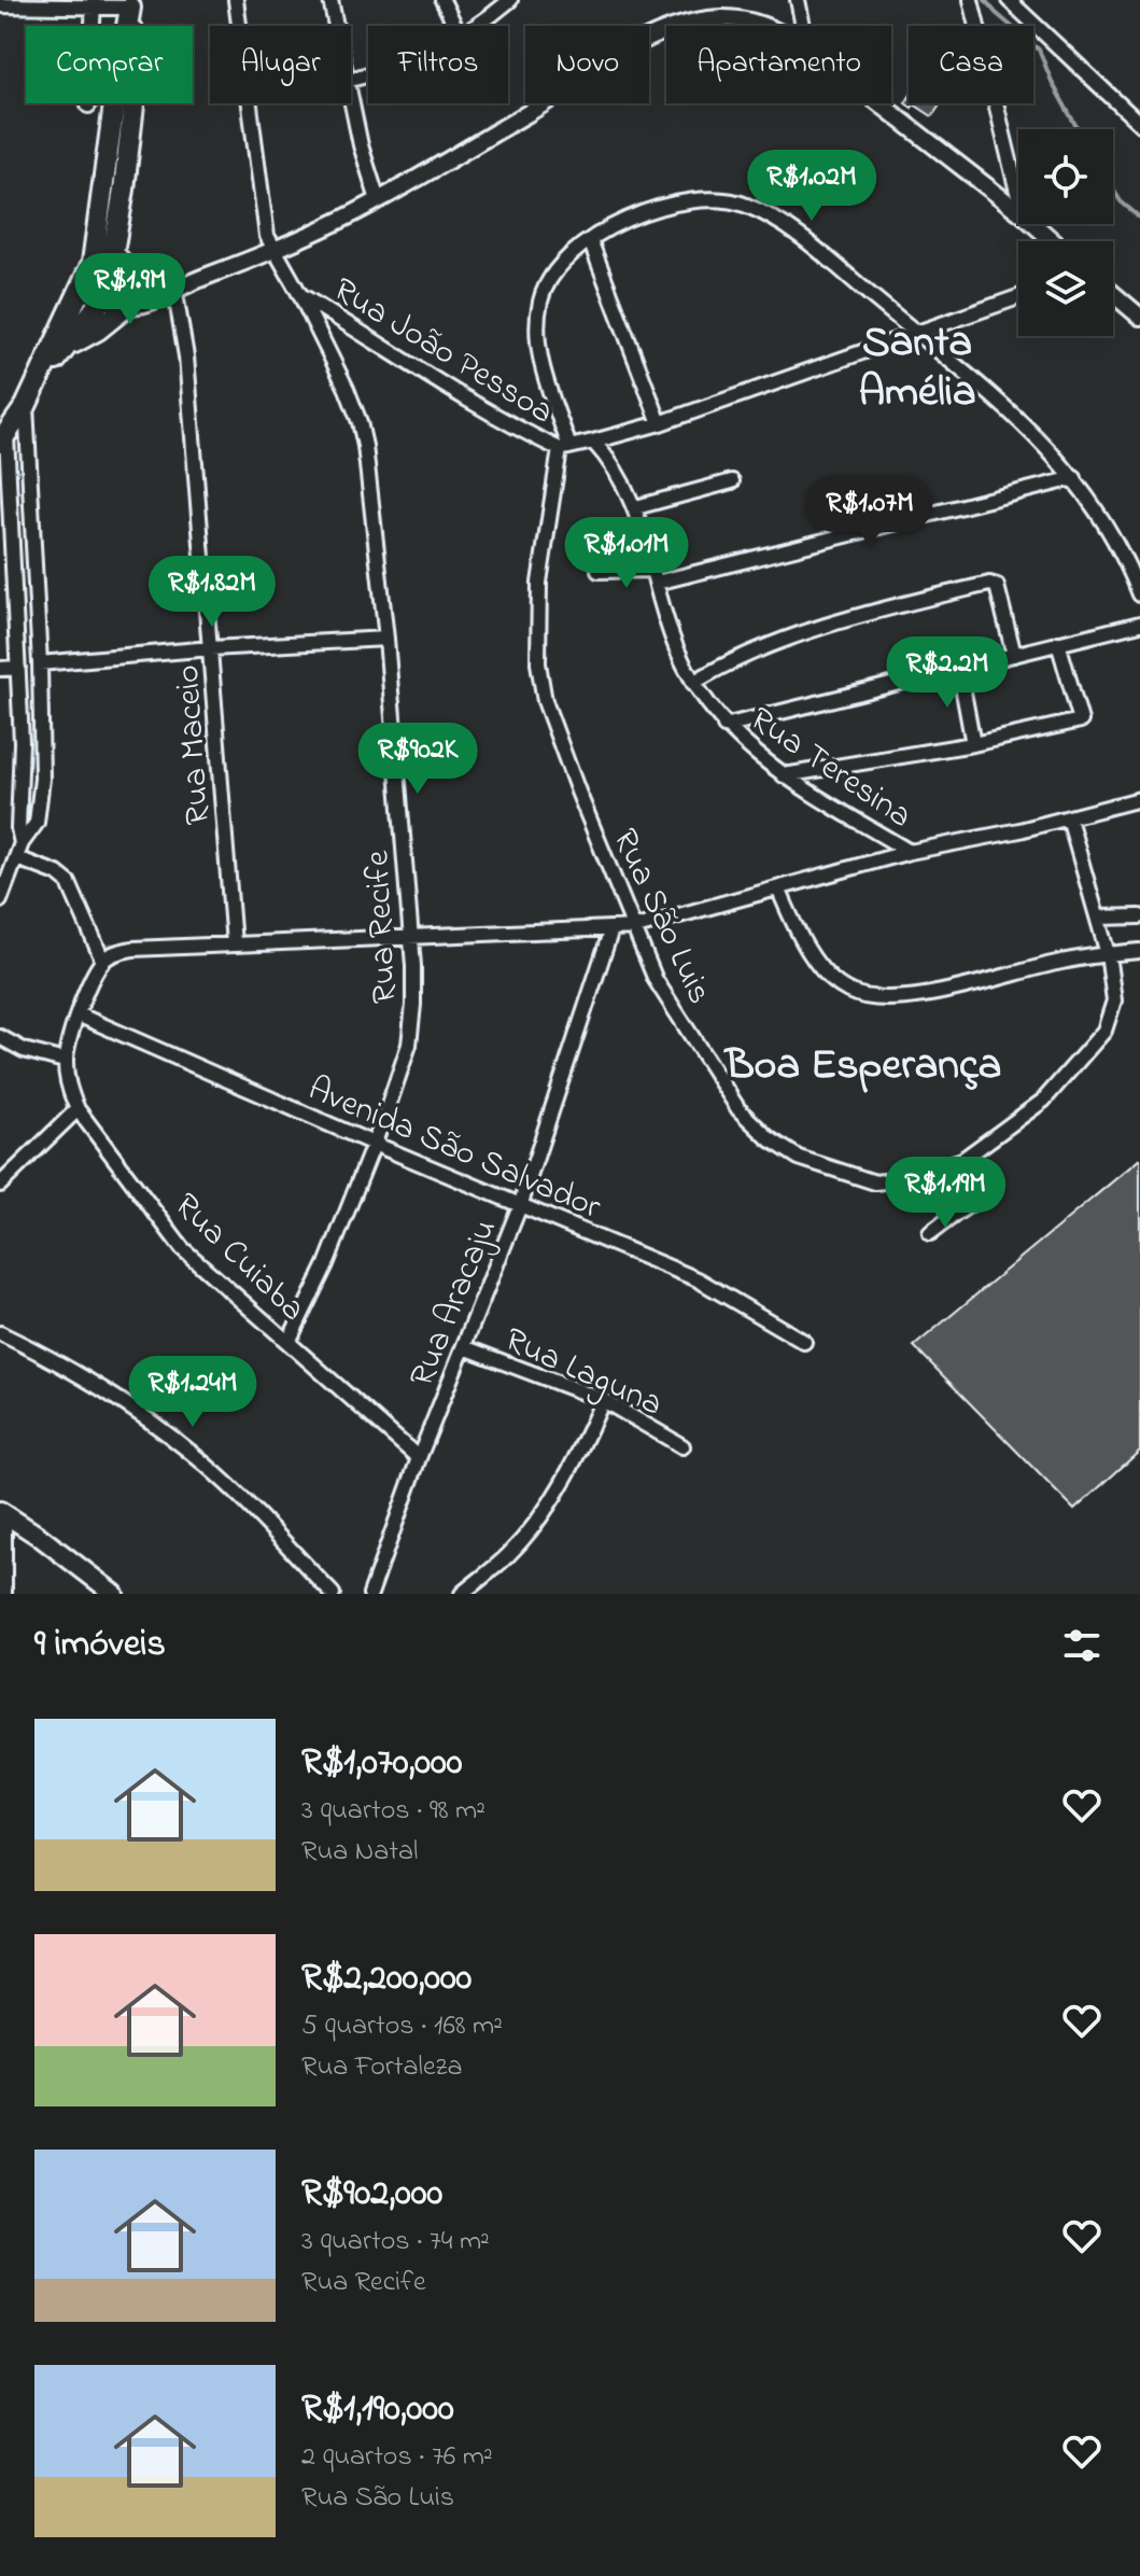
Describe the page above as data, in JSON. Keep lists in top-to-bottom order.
{
  "streets": {
    "street": [
      "Rua João Pessoa",
      "Rua Maceio",
      "Rua Teresina",
      "Rua São Luis",
      "Rua Recife",
      "Avenida São Salvador",
      "Rua Cuiaba",
      "Rua Aracaju",
      "Rua Laguna"
    ]
  },
  "crossings": [
    ["Rua João Pessoa", "Rua Teresina"],
    ["Rua João Pessoa", "Rua São Luis"],
    ["Rua João Pessoa", "Rua Recife"],
    ["Rua Recife", "Avenida São Salvador"],
    ["Rua Recife", "Rua Cuiaba"],
    ["Avenida São Salvador", "Rua Cuiaba"],
    ["Avenida São Salvador", "Rua Aracaju"],
    ["Rua Cuiaba", "Rua Aracaju"],
    ["Rua Aracaju", "Rua Laguna"]
  ],
  "districts": ["Santa Amélia", "Boa Esperança"],
  "page": {
    "chip": [
      "Comprar",
      "Alugar",
      "Filtros",
      "Novo",
      "Apartamento",
      "Casa"
    ],
    "price": [
      "R$1.02M",
      "R$1.9M",
      "R$1.07M",
      "R$1.01M",
      "R$1.82M",
      "R$2.2M",
      "R$902K",
      "R$1.19M",
      "R$1.24M"
    ],
    "heading": "9 imóveis",
    "list": [
      {
        "name": "R$1,070,000",
        "note": "3 quartos · 98 m² · Rua Natal"
      },
      {
        "name": "R$2,200,000",
        "note": "5 quartos · 168 m² · Rua Fortaleza"
      },
      {
        "name": "R$902,000",
        "note": "3 quartos · 74 m² · Rua Recife"
      },
      {
        "name": "R$1,190,000",
        "note": "2 quartos · 76 m² · Rua São Luis"
      }
    ]
  }
}
